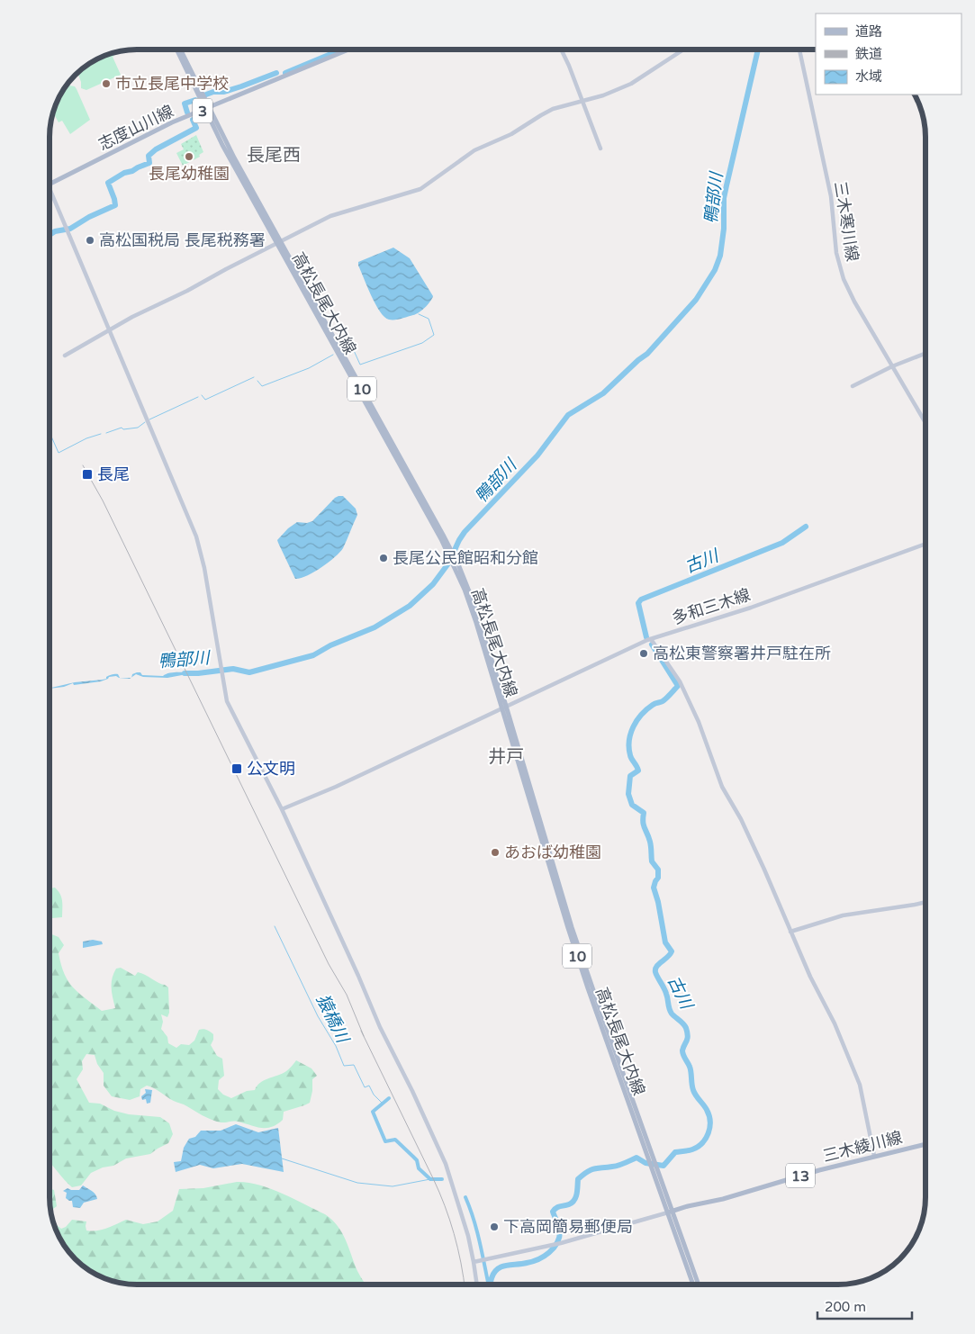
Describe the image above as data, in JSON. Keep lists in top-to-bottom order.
{
  "streets": {
    "main road": [
      "3",
      "志度山川線",
      "高松長尾大内線",
      "10",
      "三木綾川線",
      "13"
    ],
    "street": ["三木寒川線", "多和三木線"]
  },
  "crossings": [
    ["志度山川線", "高松長尾大内線"],
    ["高松長尾大内線", "多和三木線"],
    ["高松長尾大内線", "三木綾川線"]
  ],
  "districts": ["長尾西", "井戸"],
  "water": ["鴨部川", "古川", "猿橋川"],
  "places": {
    "other": [
      "市立長尾中学校",
      "長尾幼稚園",
      "高松国税局 長尾税務署",
      "長尾公民館昭和分館",
      "高松東警察署井戸駐在所",
      "あおば幼稚園",
      "下高岡簡易郵便局"
    ],
    "transit": ["長尾", "公文明"]
  },
  "legend": ["道路", "鉄道", "水域"],
  "scale_bar": "200 m"
}
